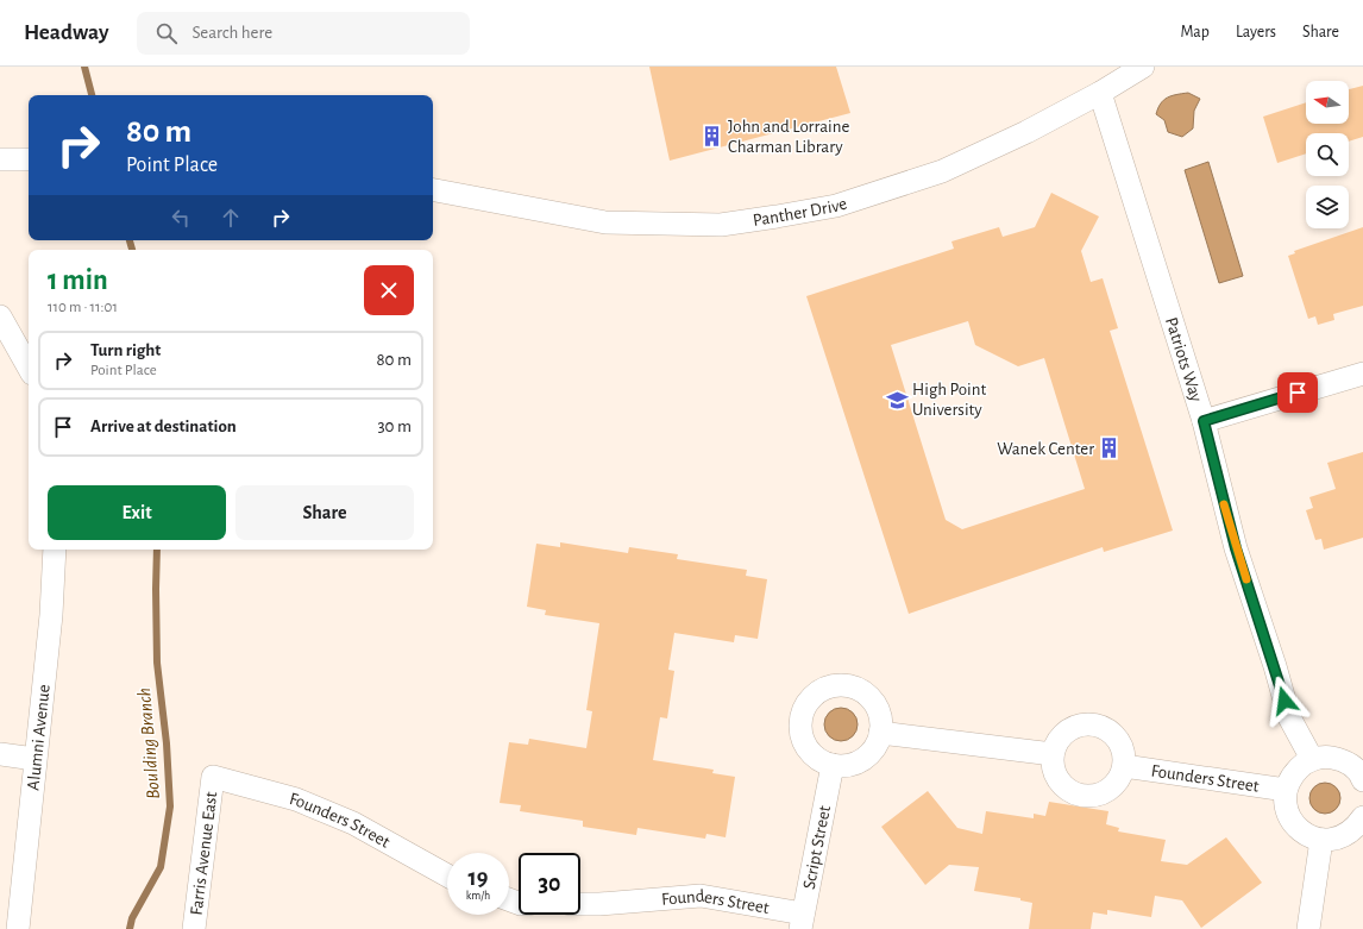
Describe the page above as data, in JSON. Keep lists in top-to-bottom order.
{
  "streets": {
    "street": [
      "Panther Drive",
      "Patriots Way",
      "Alumni Avenue",
      "Founders Street",
      "Script Street",
      "Farris Avenue East"
    ]
  },
  "crossings": [
    ["Panther Drive", "Patriots Way"],
    ["Founders Street", "Script Street"],
    ["Founders Street", "Farris Avenue East"]
  ],
  "water": ["Boulding Branch"],
  "places": {
    "building": ["John and Lorraine Charman Library", "Wanek Center"],
    "school or university": ["High Point University"]
  },
  "north": "left",
  "page": {
    "header": "Headway",
    "search": "Search here",
    "nav": ["Map", "Layers", "Share"],
    "turn": ["80 m", "Point Place"],
    "heading": ["1 min", "110 m · 11:01"],
    "list": [
      {
        "name": "Turn right",
        "note": "Point Place",
        "value": "80 m"
      },
      {
        "name": "Arrive at destination",
        "value": "30 m"
      }
    ],
    "buttons": ["Exit", "Share"],
    "speed": "19 km/h",
    "limit": "30"
  }
}
